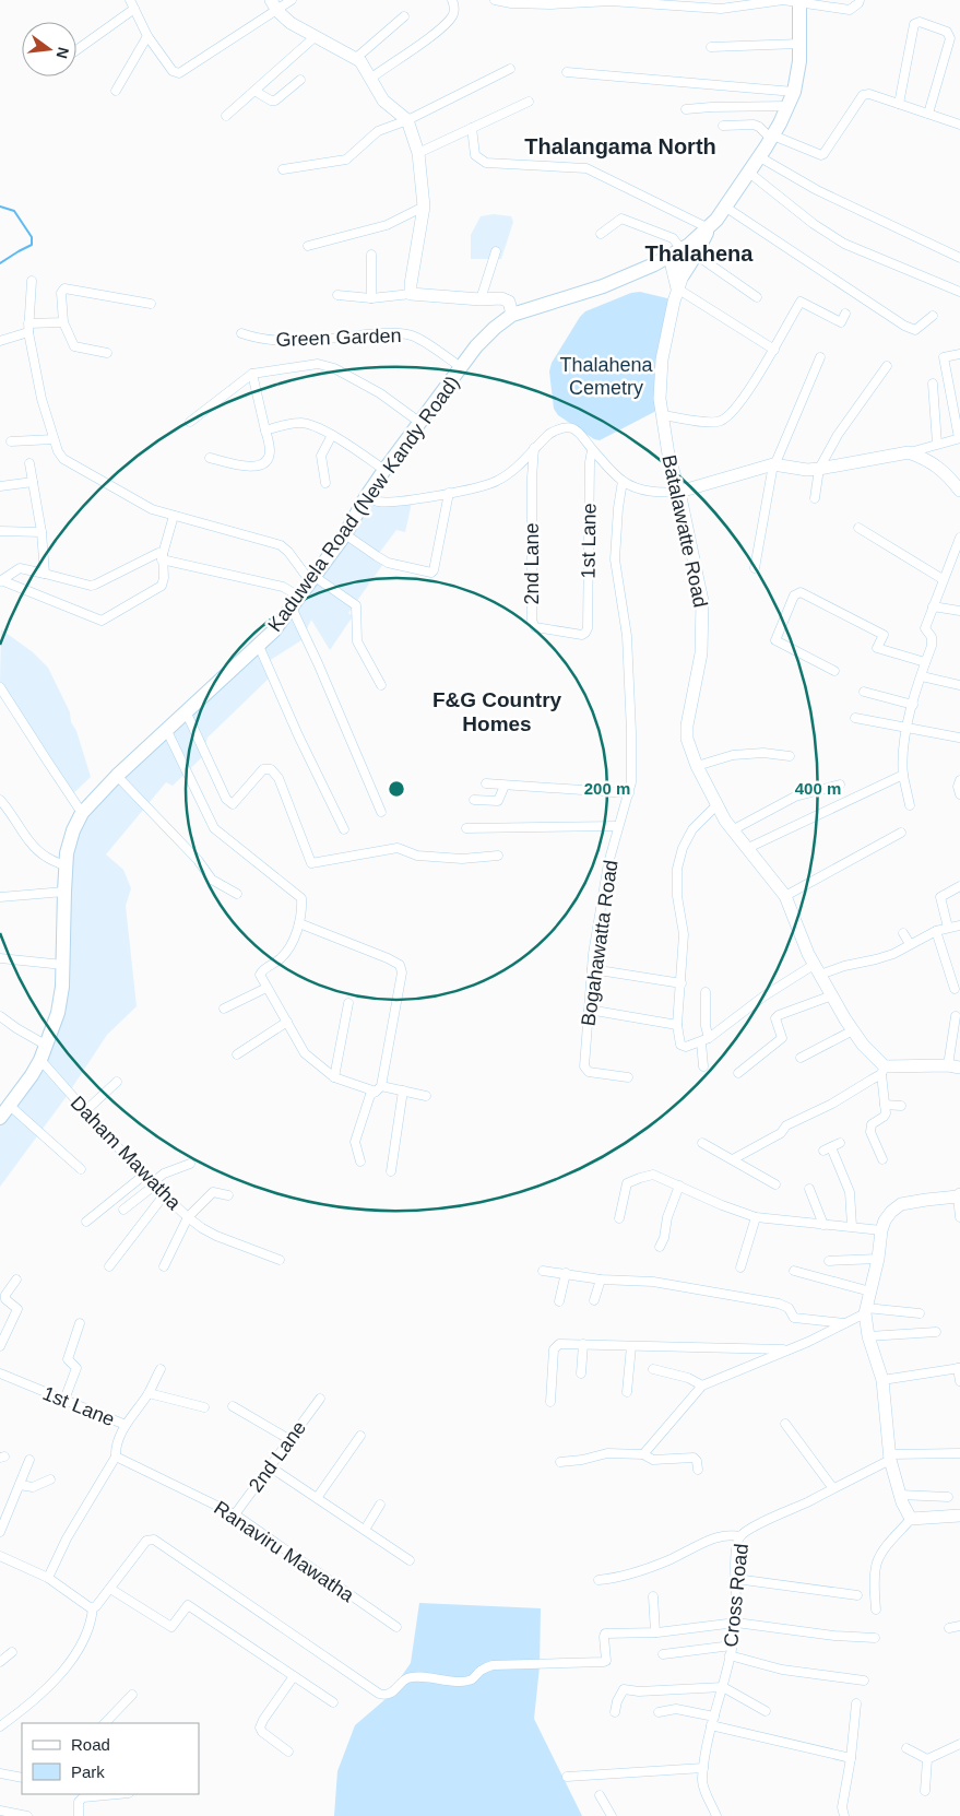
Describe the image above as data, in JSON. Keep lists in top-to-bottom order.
{
  "streets": {
    "main road": ["Kaduwela Road (New Kandy Road)"],
    "street": [
      "Green Garden",
      "Batalawatte Road",
      "1st Lane",
      "2nd Lane",
      "Bogahawatta Road",
      "Daham Mawatha",
      "Ranaviru Mawatha",
      "Cross Road"
    ]
  },
  "crossings": [
    ["Green Garden", "Kaduwela Road (New Kandy Road)"],
    ["Kaduwela Road (New Kandy Road)", "Batalawatte Road"],
    ["Kaduwela Road (New Kandy Road)", "Daham Mawatha"],
    ["1st Lane", "2nd Lane"],
    ["1st Lane", "Ranaviru Mawatha"],
    ["2nd Lane", "Ranaviru Mawatha"]
  ],
  "districts": ["Thalangama North", "Thalahena", "F&G Country Homes"],
  "parks": ["Thalahena Cemetry"],
  "legend": ["Road", "Park"],
  "north": "right",
  "rings": ["200 m", "400 m"]
}
